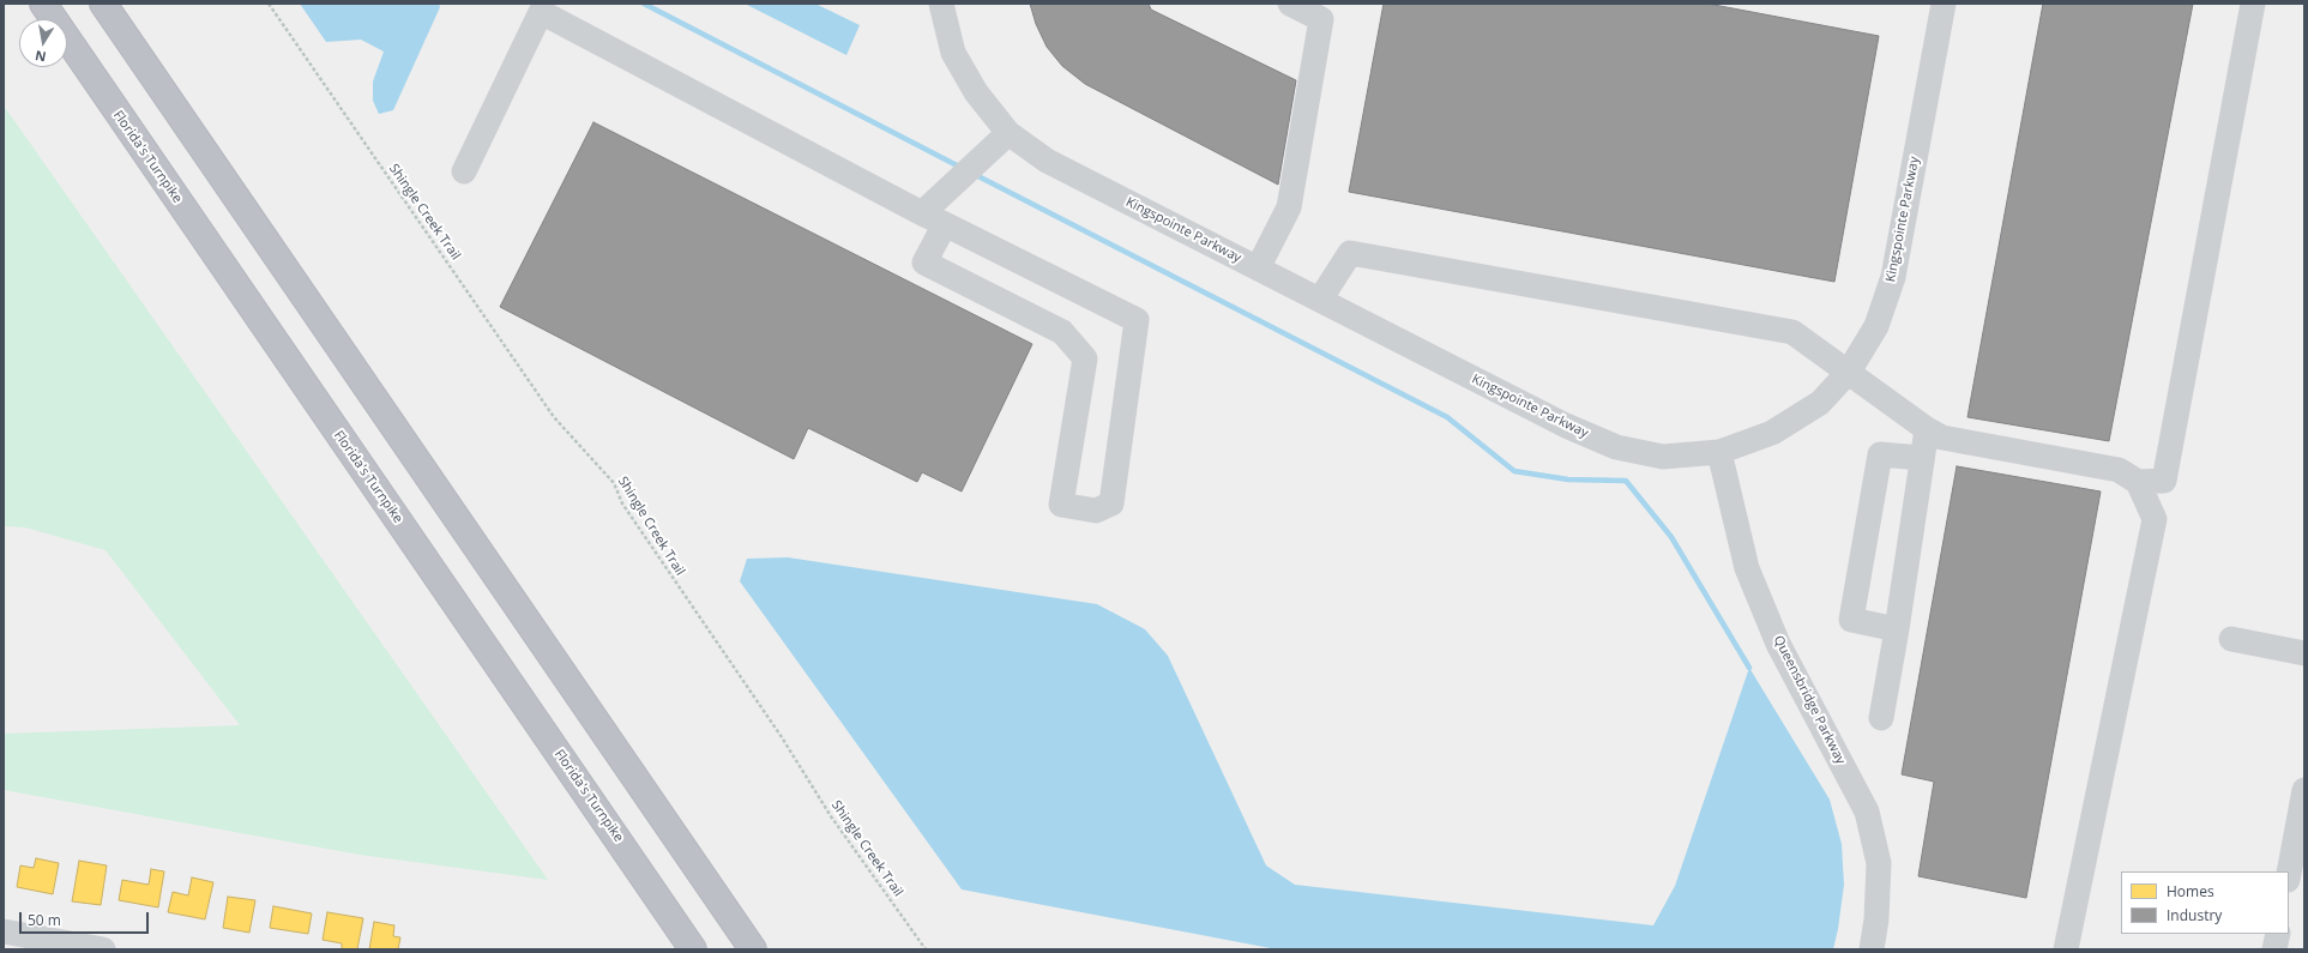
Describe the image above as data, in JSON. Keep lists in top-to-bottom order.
{
  "streets": {
    "highway": ["Florida's Turnpike"],
    "street": ["Kingspointe Parkway", "Queensbridge Parkway"],
    "path": ["Shingle Creek Trail"]
  },
  "crossings": [
    ["Kingspointe Parkway", "Queensbridge Parkway"]
  ],
  "legend": ["Homes", "Industry"],
  "scale_bar": "50 m",
  "north": "bottom"
}
